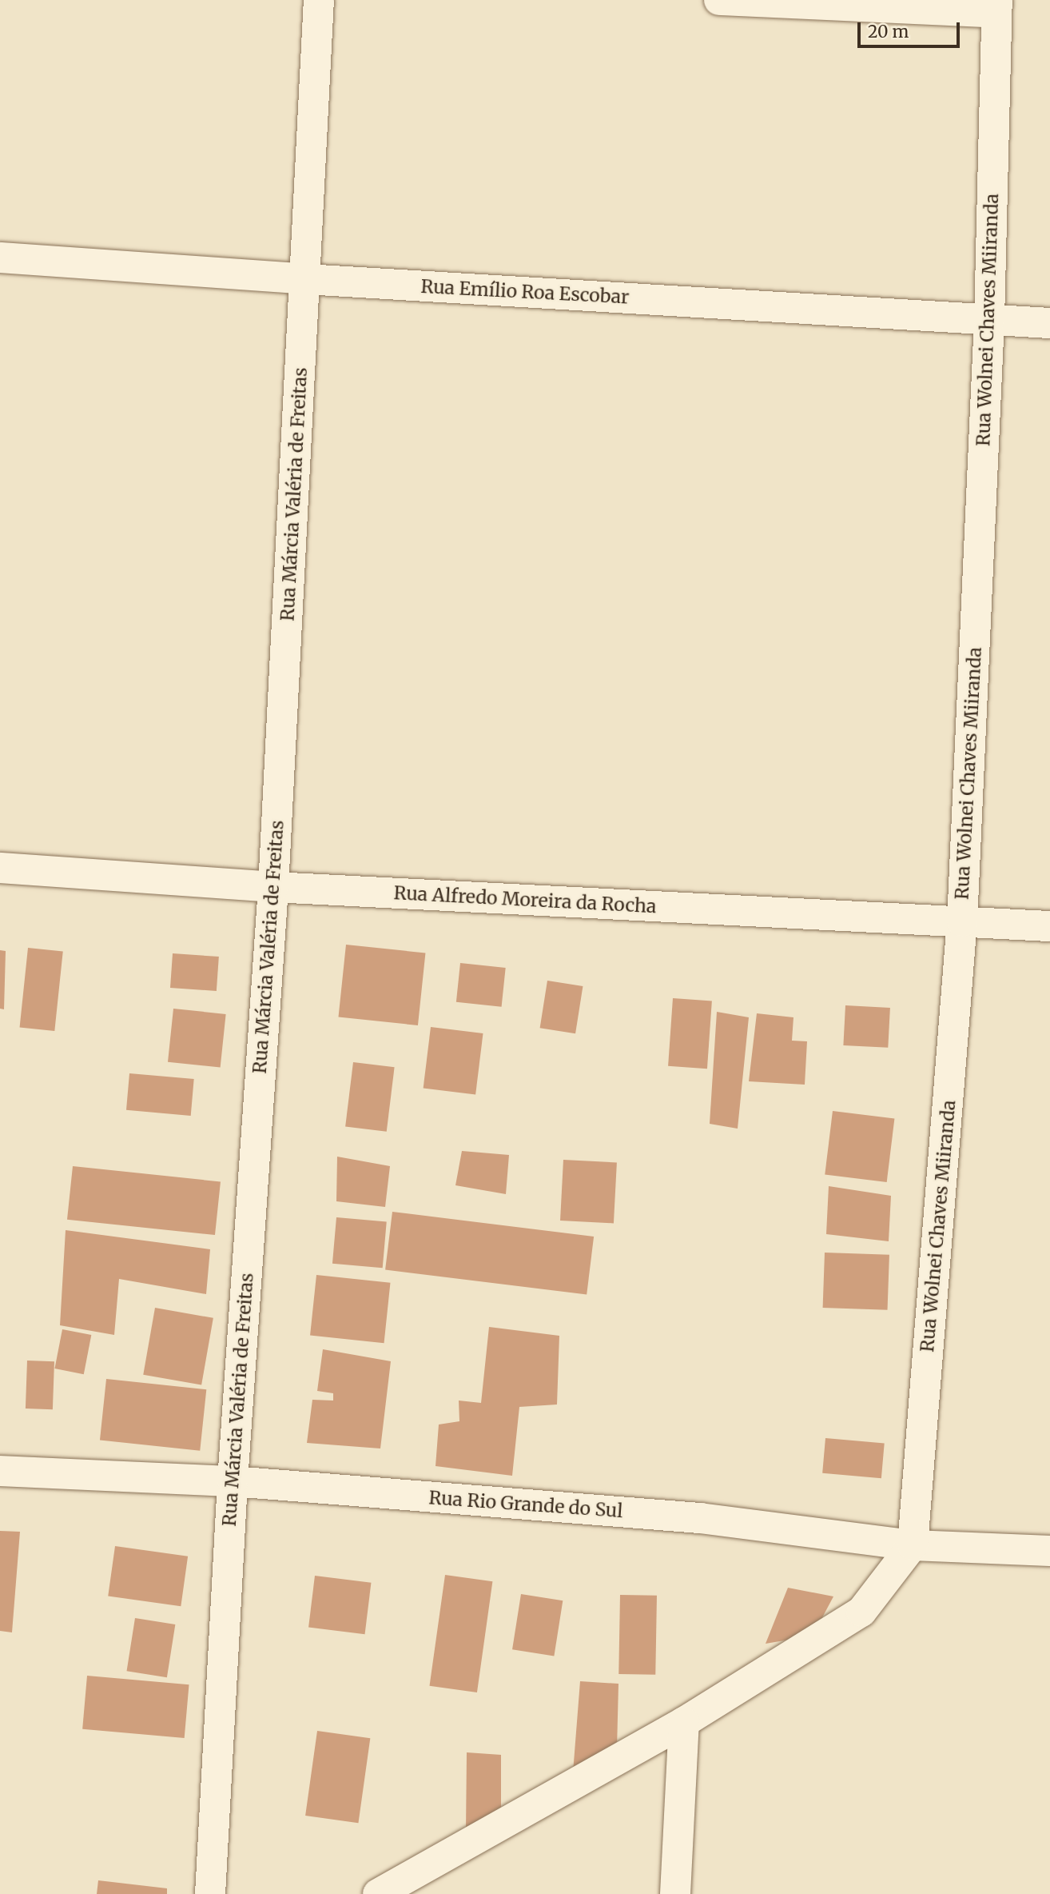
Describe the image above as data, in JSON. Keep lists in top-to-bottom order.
{
  "streets": {
    "street": [
      "Rua Emílio Roa Escobar",
      "Rua Wolnei Chaves Miiranda",
      "Rua Márcia Valéria de Freitas",
      "Rua Alfredo Moreira da Rocha",
      "Rua Rio Grande do Sul"
    ]
  },
  "crossings": [
    ["Rua Emílio Roa Escobar", "Rua Wolnei Chaves Miiranda"],
    ["Rua Emílio Roa Escobar", "Rua Márcia Valéria de Freitas"],
    ["Rua Wolnei Chaves Miiranda", "Rua Alfredo Moreira da Rocha"],
    ["Rua Wolnei Chaves Miiranda", "Rua Rio Grande do Sul"],
    ["Rua Márcia Valéria de Freitas", "Rua Alfredo Moreira da Rocha"],
    ["Rua Márcia Valéria de Freitas", "Rua Rio Grande do Sul"]
  ],
  "scale_bar": "20 m"
}
